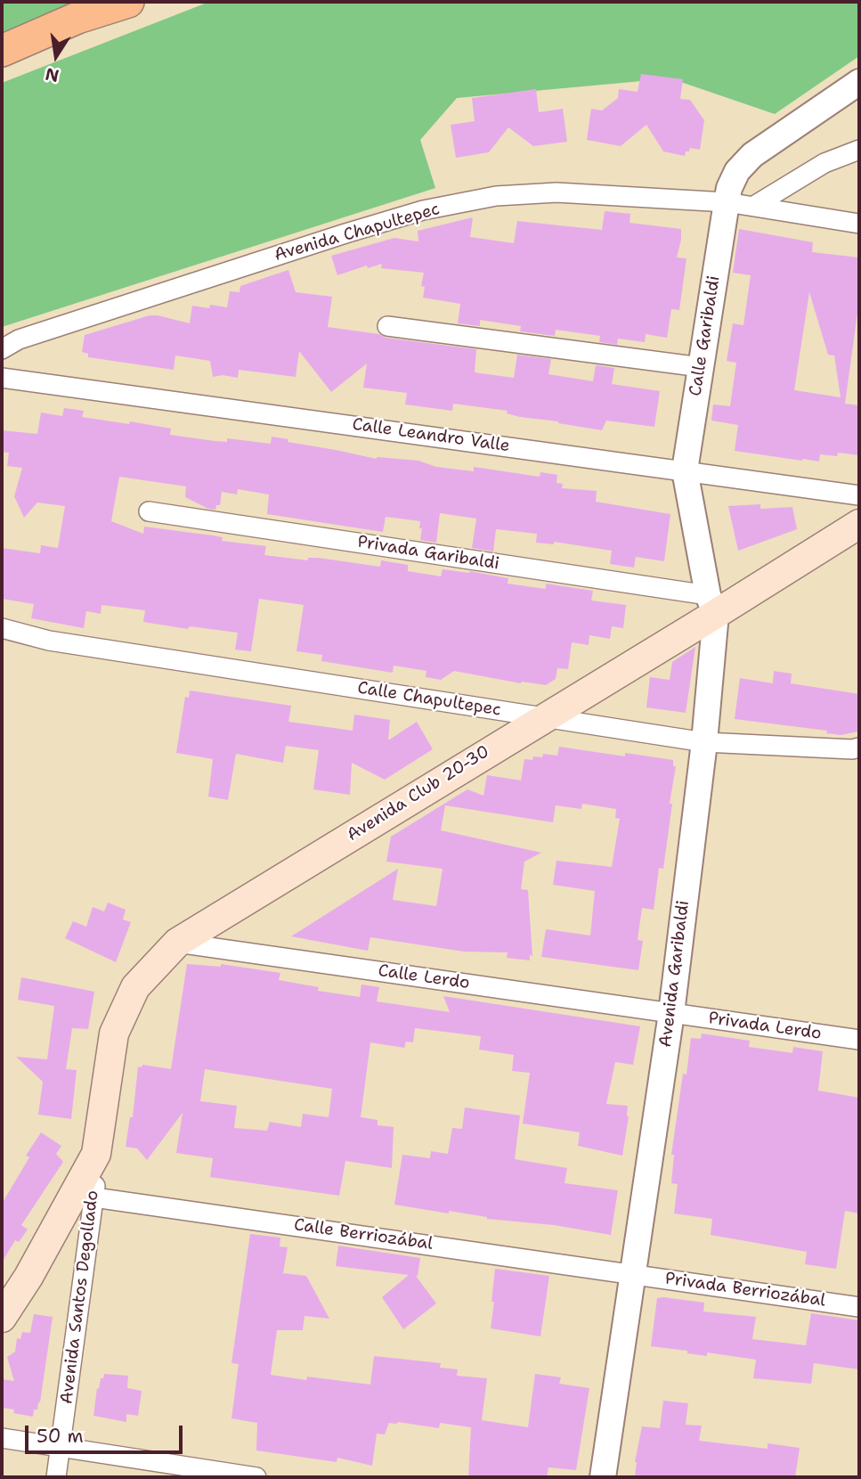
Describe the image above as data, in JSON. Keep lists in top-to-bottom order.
{
  "streets": {
    "main road": ["Avenida Club 20-30"],
    "street": [
      "Avenida Chapultepec",
      "Calle Garibaldi",
      "Calle Leandro Valle",
      "Privada Garibaldi",
      "Calle Chapultepec",
      "Avenida Garibaldi",
      "Calle Lerdo",
      "Privada Lerdo",
      "Calle Berriozábal",
      "Privada Berriozábal",
      "Avenida Santos Degollado"
    ]
  },
  "crossings": [
    ["Avenida Chapultepec", "Calle Garibaldi"],
    ["Calle Garibaldi", "Calle Leandro Valle"],
    ["Calle Garibaldi", "Avenida Garibaldi"],
    ["Calle Leandro Valle", "Avenida Garibaldi"],
    ["Privada Garibaldi", "Avenida Club 20-30"],
    ["Privada Garibaldi", "Avenida Garibaldi"],
    ["Calle Chapultepec", "Avenida Club 20-30"],
    ["Calle Chapultepec", "Avenida Garibaldi"],
    ["Avenida Club 20-30", "Avenida Garibaldi"],
    ["Avenida Club 20-30", "Calle Lerdo"],
    ["Avenida Club 20-30", "Avenida Santos Degollado"],
    ["Avenida Garibaldi", "Calle Lerdo"],
    ["Avenida Garibaldi", "Privada Lerdo"],
    ["Avenida Garibaldi", "Calle Berriozábal"],
    ["Avenida Garibaldi", "Privada Berriozábal"],
    ["Calle Lerdo", "Privada Lerdo"],
    ["Calle Berriozábal", "Privada Berriozábal"],
    ["Calle Berriozábal", "Avenida Santos Degollado"]
  ],
  "scale_bar": "50 m",
  "north": "bottom"
}
